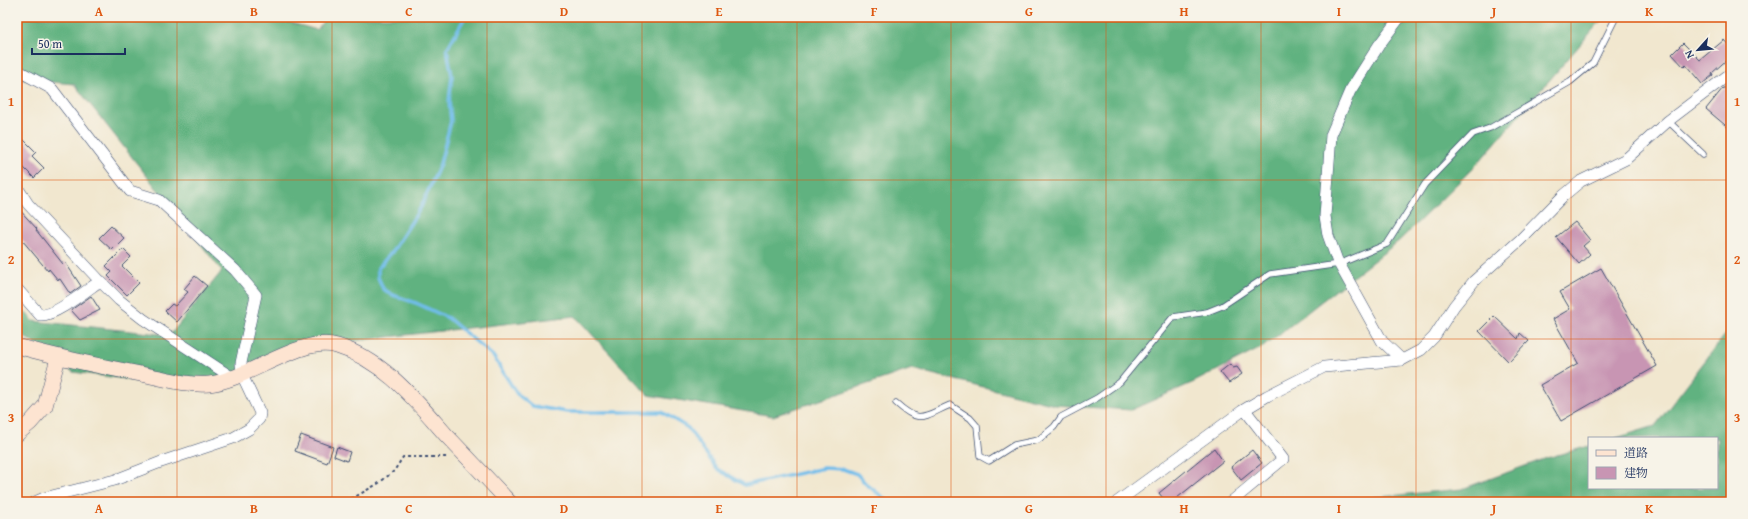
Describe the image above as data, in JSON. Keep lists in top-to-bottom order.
{
  "legend": ["道路", "建物"],
  "scale_bar": "50 m",
  "north": "bottom left",
  "grid": {
    "columns": [
      "A",
      "B",
      "C",
      "D",
      "E",
      "F",
      "G",
      "H",
      "I",
      "J",
      "K"
    ],
    "rows": ["1", "2", "3"]
  }
}
